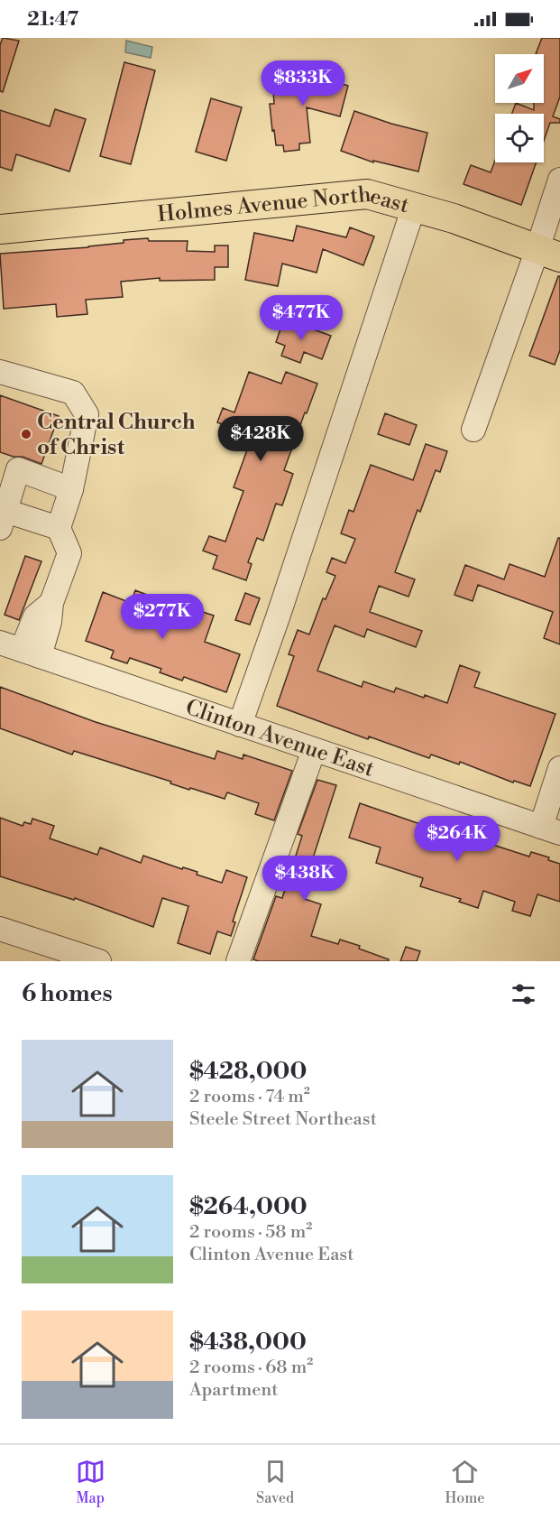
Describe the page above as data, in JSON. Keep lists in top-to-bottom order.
{
  "streets": {
    "main road": ["Holmes Avenue Northeast"],
    "street": ["Clinton Avenue East"]
  },
  "places": ["Central Church of Christ"],
  "north": "top right",
  "page": {
    "status": "21:47",
    "price": [
      "$833K",
      "$477K",
      "$428K",
      "$277K",
      "$264K",
      "$438K"
    ],
    "heading": "6 homes",
    "list": [
      {
        "name": "$428,000",
        "note": "2 rooms · 74 m² · Steele Street Northeast"
      },
      {
        "name": "$264,000",
        "note": "2 rooms · 58 m² · Clinton Avenue East"
      },
      {
        "name": "$438,000",
        "note": "2 rooms · 68 m² · Apartment"
      }
    ],
    "tabs": ["Map", "Saved", "Home"]
  }
}
